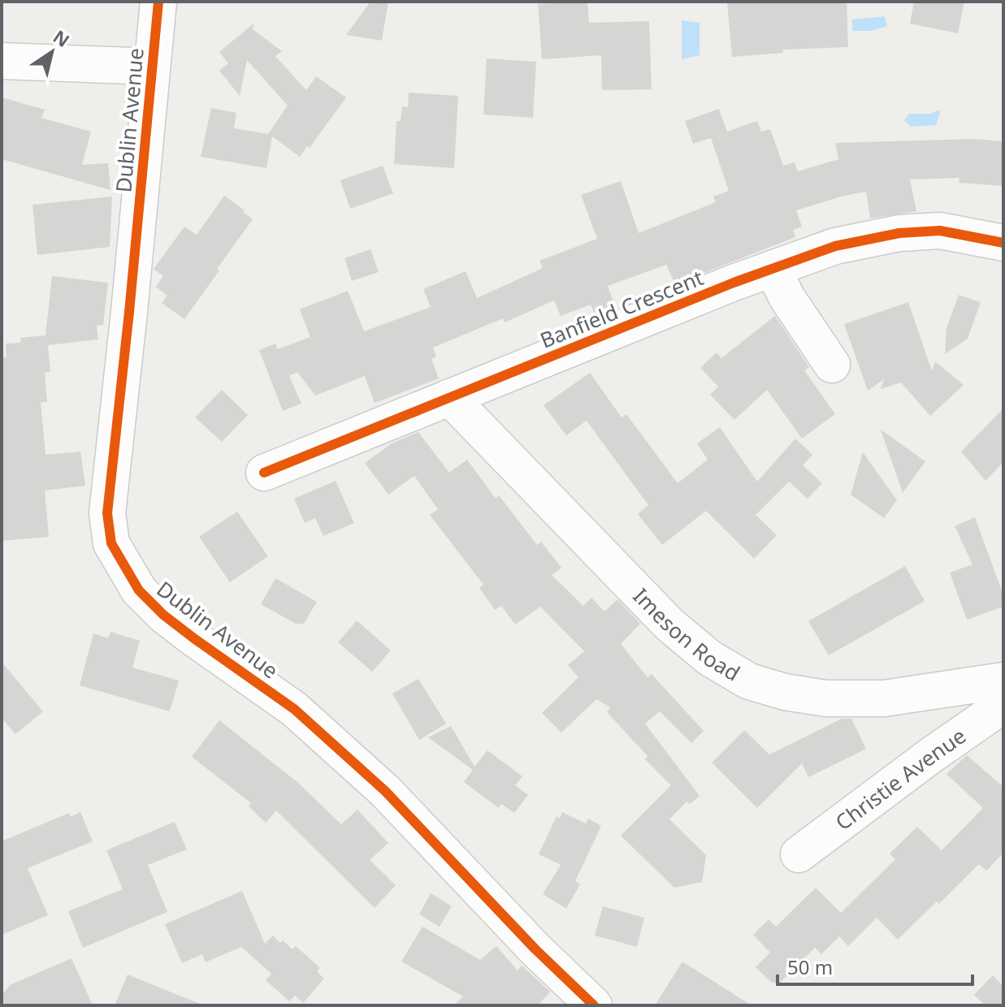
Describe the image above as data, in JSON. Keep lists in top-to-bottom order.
{
  "streets": {
    "street": [
      "Dublin Avenue",
      "Banfield Crescent",
      "Imeson Road",
      "Christie Avenue"
    ]
  },
  "crossings": [
    ["Banfield Crescent", "Imeson Road"]
  ],
  "scale_bar": "50 m",
  "north": "top right"
}
